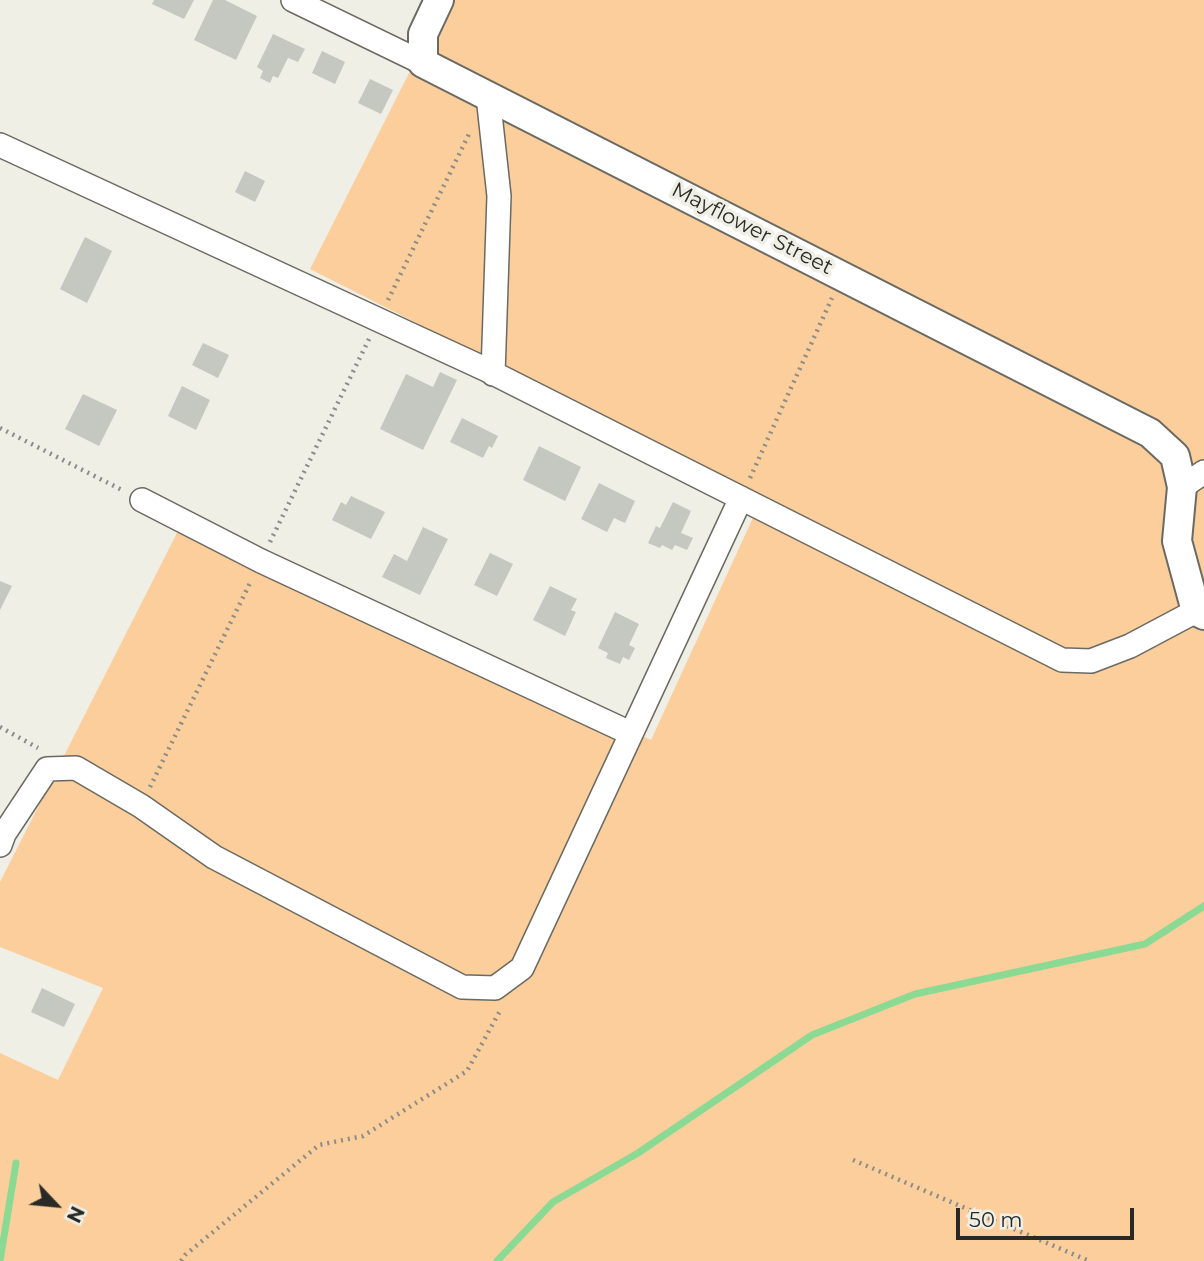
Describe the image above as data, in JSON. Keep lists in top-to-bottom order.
{
  "streets": {
    "street": ["Mayflower Street"]
  },
  "scale_bar": "50 m",
  "north": "bottom right"
}
